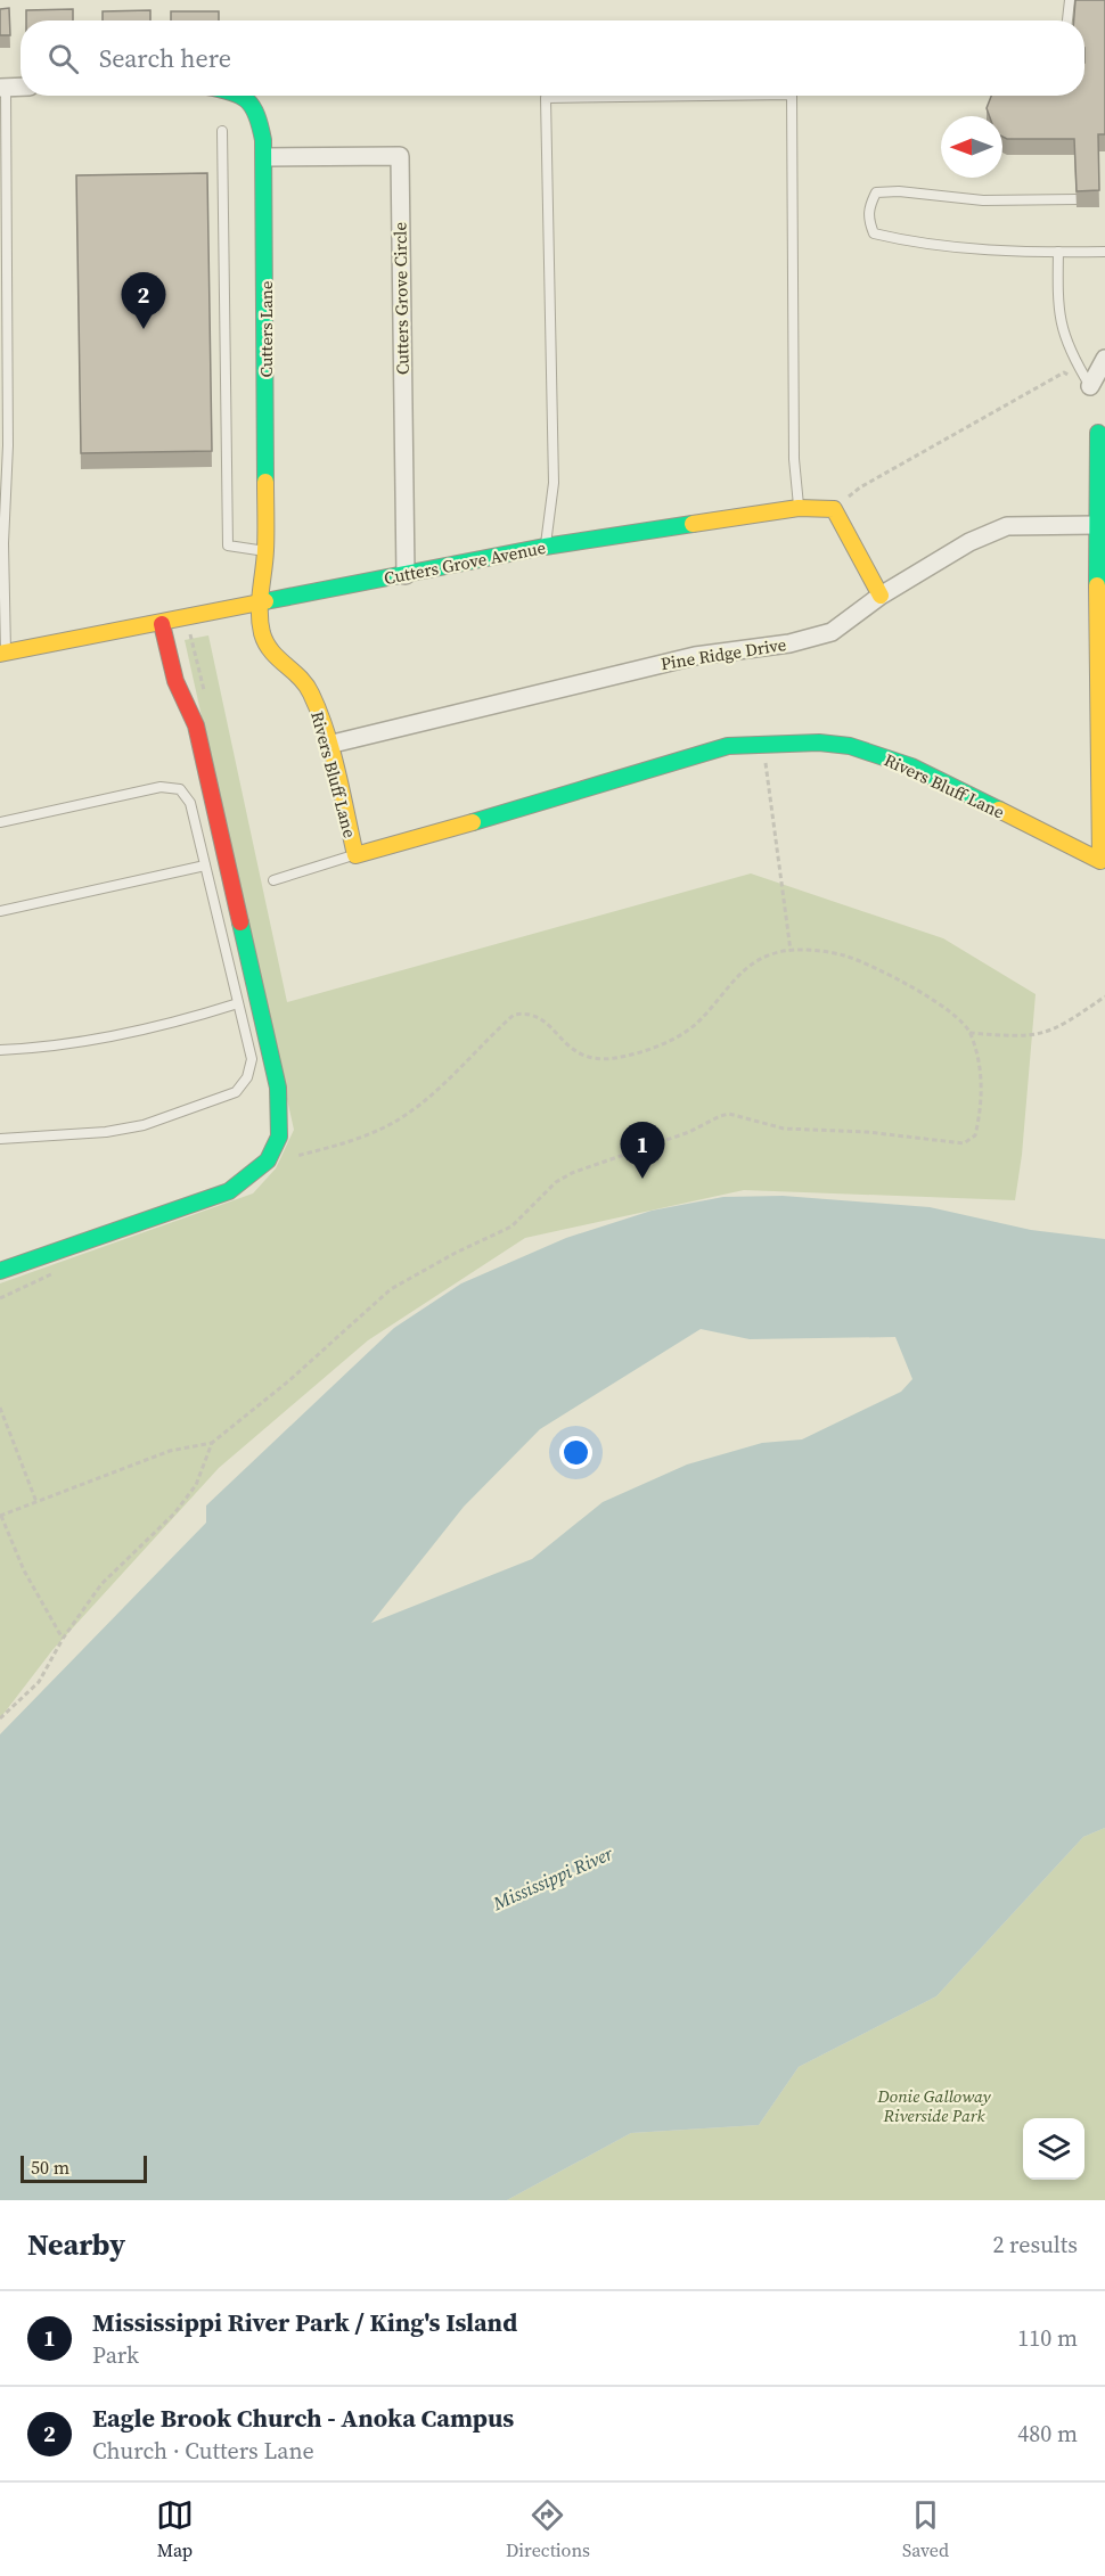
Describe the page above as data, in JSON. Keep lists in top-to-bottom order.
{
  "streets": {
    "street": [
      "Cutters Grove Circle",
      "Cutters Lane",
      "Cutters Grove Avenue",
      "Pine Ridge Drive",
      "Rivers Bluff Lane"
    ]
  },
  "crossings": [
    ["Cutters Grove Circle", "Cutters Lane"],
    ["Cutters Grove Circle", "Cutters Grove Avenue"],
    ["Cutters Lane", "Cutters Grove Avenue"],
    ["Cutters Lane", "Rivers Bluff Lane"],
    ["Cutters Grove Avenue", "Rivers Bluff Lane"],
    ["Pine Ridge Drive", "Rivers Bluff Lane"]
  ],
  "water": ["Mississippi River"],
  "parks": ["Donie Galloway Riverside Park"],
  "scale_bar": "50 m",
  "north": "left",
  "page": {
    "search": "Search here",
    "pins": ["2", "1"],
    "scale": "50 m",
    "heading": ["Nearby", "2 results"],
    "list": [
      {
        "mark": "1",
        "name": "Mississippi River Park / King's Island",
        "note": "Park",
        "value": "110 m"
      },
      {
        "mark": "2",
        "name": "Eagle Brook Church - Anoka Campus",
        "note": "Church · Cutters Lane",
        "value": "480 m"
      }
    ],
    "nav": ["Map", "Directions", "Saved"]
  }
}
